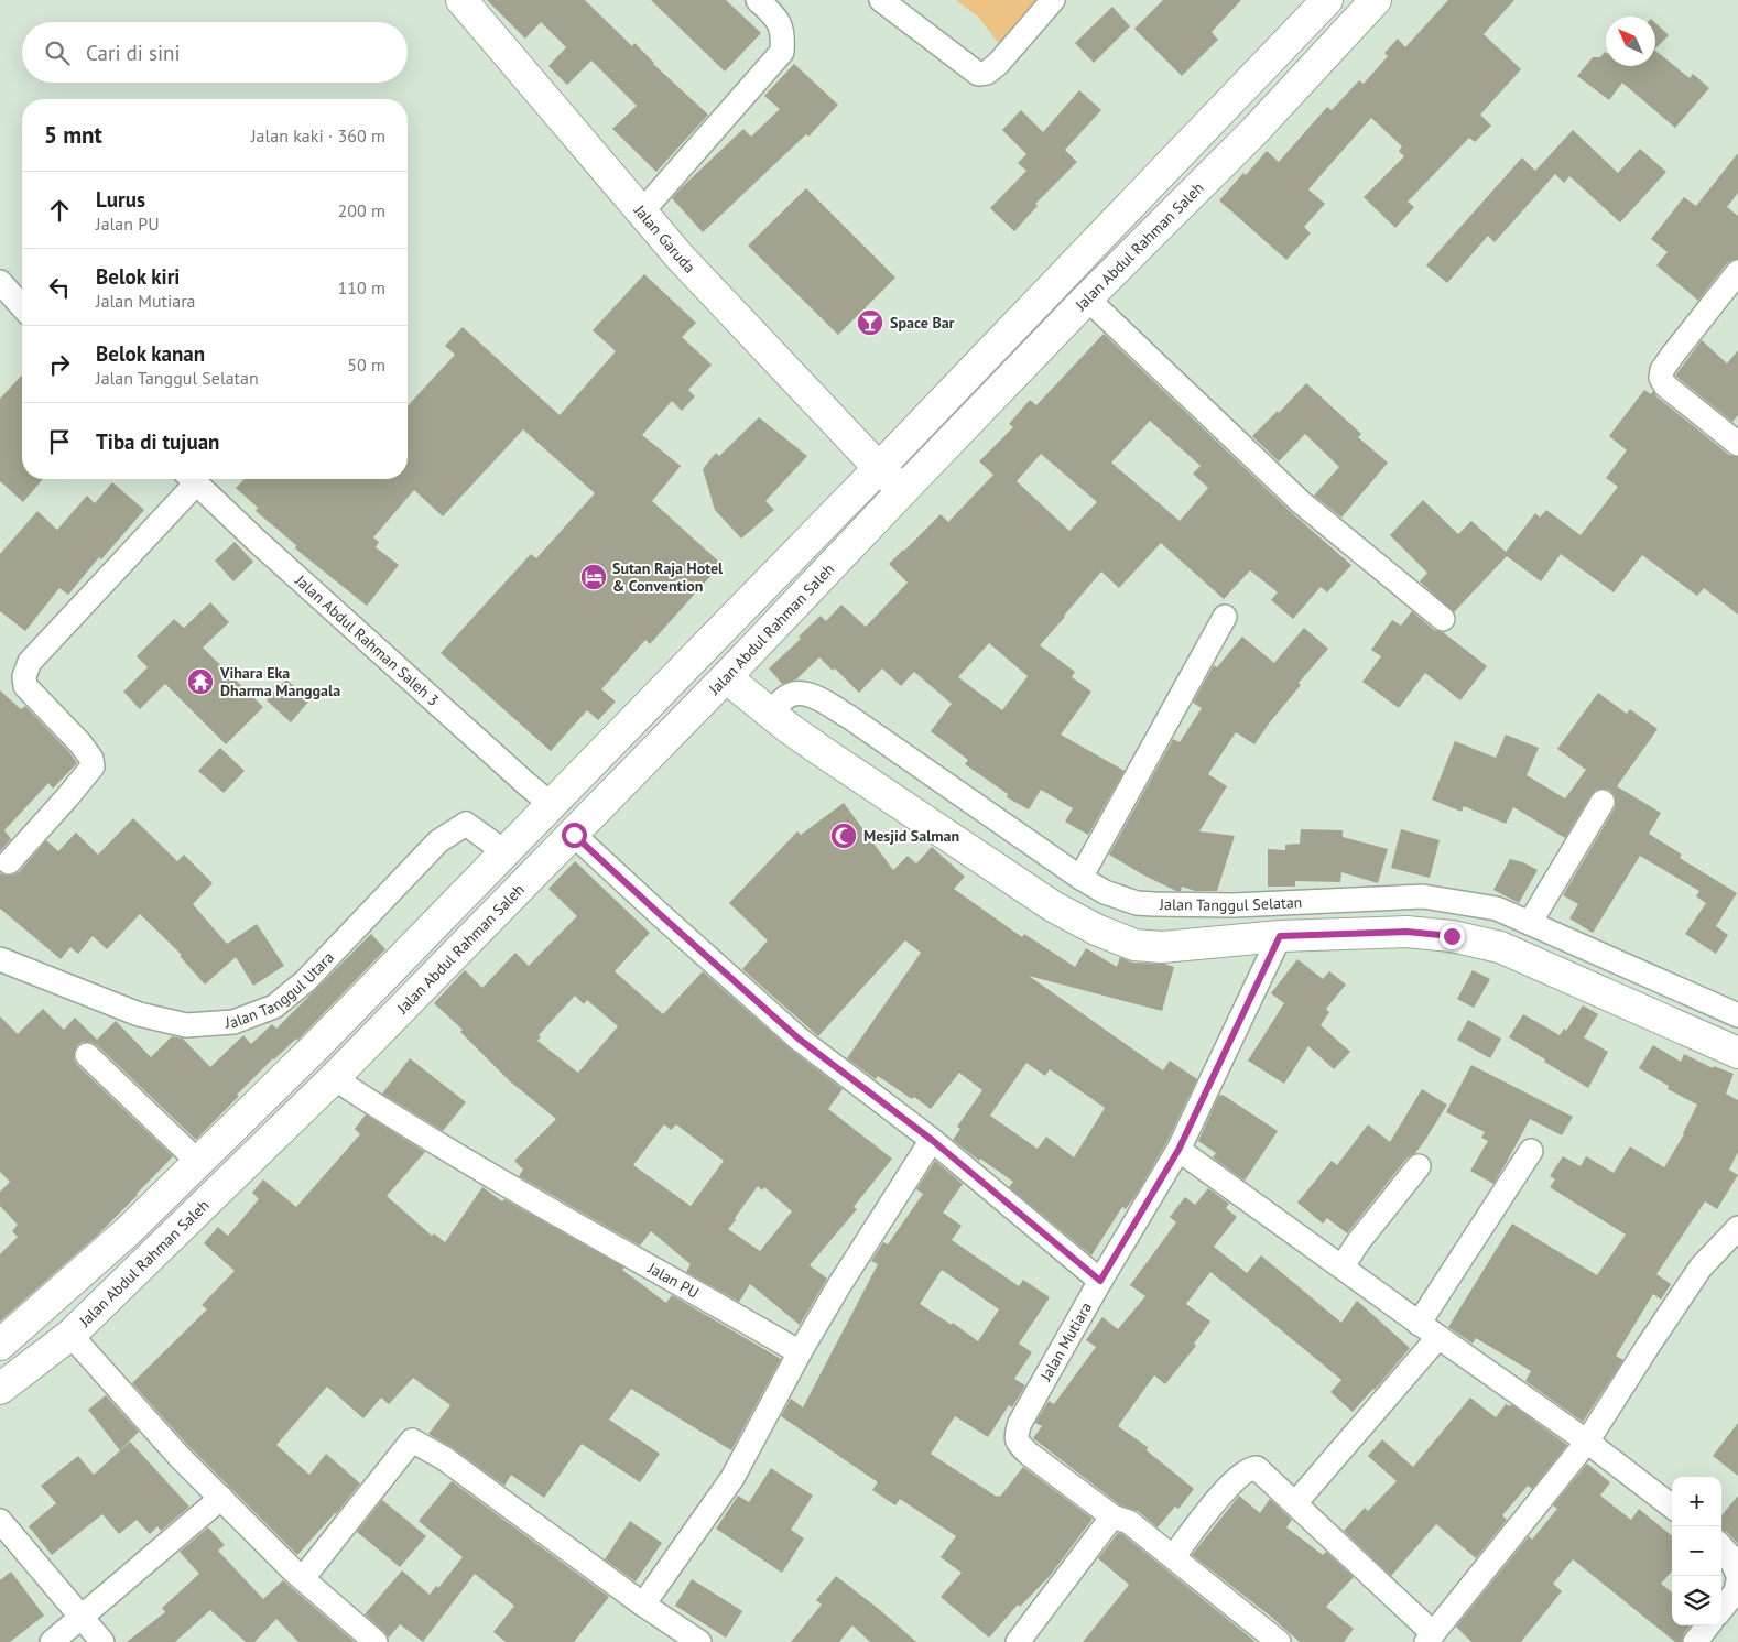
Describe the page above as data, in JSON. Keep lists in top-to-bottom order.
{
  "streets": {
    "main road": ["Jalan Garuda", "Jalan Abdul Rahman Saleh"],
    "street": [
      "Jalan Abdul Rahman Saleh 3",
      "Jalan Tanggul Selatan",
      "Jalan Tanggul Utara",
      "Jalan PU",
      "Jalan Mutiara"
    ]
  },
  "crossings": [
    ["Jalan Abdul Rahman Saleh", "Jalan PU"]
  ],
  "places": {
    "bar": ["Space Bar"],
    "hotel": ["Sutan Raja Hotel & Convention"],
    "temple": ["Vihara Eka Dharma Manggala"],
    "mosque": ["Mesjid Salman"]
  },
  "north": "top left",
  "page": {
    "search": "Cari di sini",
    "heading": ["5 mnt", "Jalan kaki · 360 m"],
    "list": [
      ["Lurus", "Jalan PU", "200 m"],
      ["Belok kiri", "Jalan Mutiara", "110 m"],
      ["Belok kanan", "Jalan Tanggul Selatan", "50 m"],
      "Tiba di tujuan"
    ],
    "map_buttons": ["+", "−"]
  }
}
